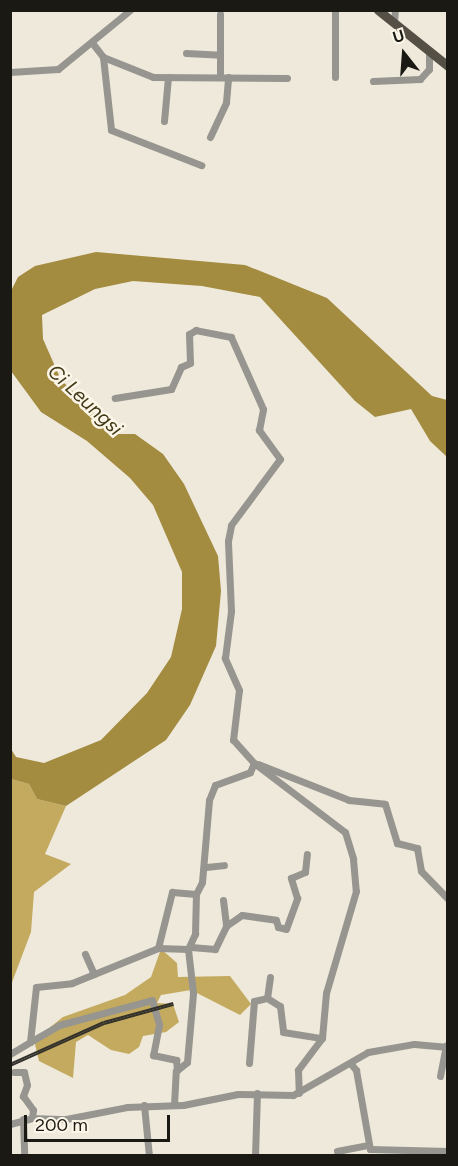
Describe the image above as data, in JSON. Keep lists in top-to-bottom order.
{
  "water": ["Ci Leungsi"],
  "scale_bar": "200 m",
  "north": "top"
}
